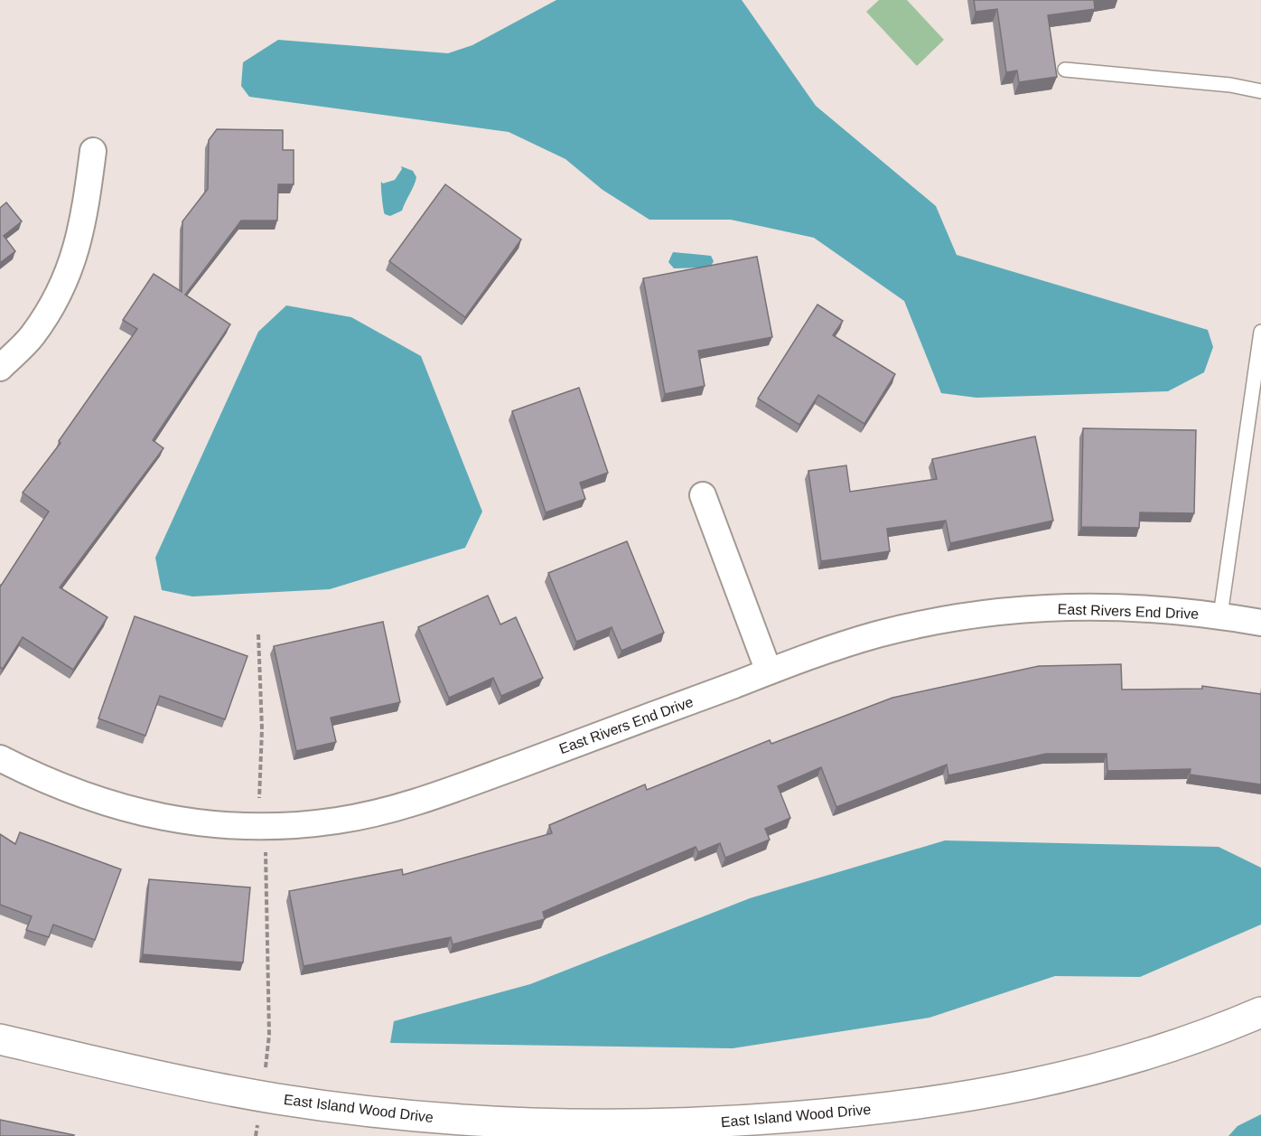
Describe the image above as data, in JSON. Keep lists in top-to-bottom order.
{
  "streets": {
    "street": ["East Rivers End Drive", "East Island Wood Drive"]
  }
}
